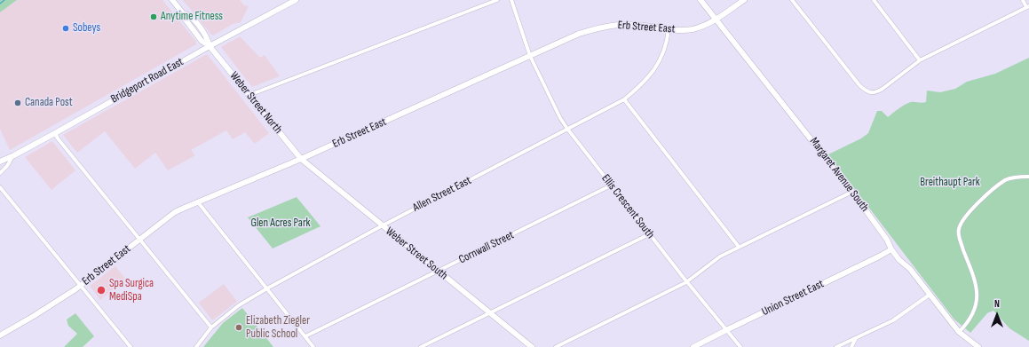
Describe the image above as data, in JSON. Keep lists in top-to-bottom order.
{
  "streets": {
    "main road": [
      "Erb Street East",
      "Bridgeport Road East",
      "Weber Street North",
      "Margaret Avenue South",
      "Weber Street South",
      "Union Street East"
    ],
    "street": ["Allen Street East", "Ellis Crescent South", "Cornwall Street"]
  },
  "crossings": [
    ["Erb Street East", "Weber Street North"],
    ["Erb Street East", "Margaret Avenue South"],
    ["Erb Street East", "Allen Street East"],
    ["Erb Street East", "Ellis Crescent South"],
    ["Erb Street East", "Weber Street South"],
    ["Bridgeport Road East", "Weber Street North"],
    ["Weber Street North", "Weber Street South"],
    ["Margaret Avenue South", "Union Street East"],
    ["Allen Street East", "Ellis Crescent South"],
    ["Allen Street East", "Weber Street South"],
    ["Ellis Crescent South", "Cornwall Street"],
    ["Ellis Crescent South", "Union Street East"],
    ["Cornwall Street", "Weber Street South"]
  ],
  "parks": ["Breithaupt Park", "Glen Acres Park"],
  "places": [
    "Anytime Fitness",
    "Sobeys",
    "Canada Post",
    "Spa Surgica MediSpa",
    "Elizabeth Ziegler Public School"
  ],
  "north": "top"
}
